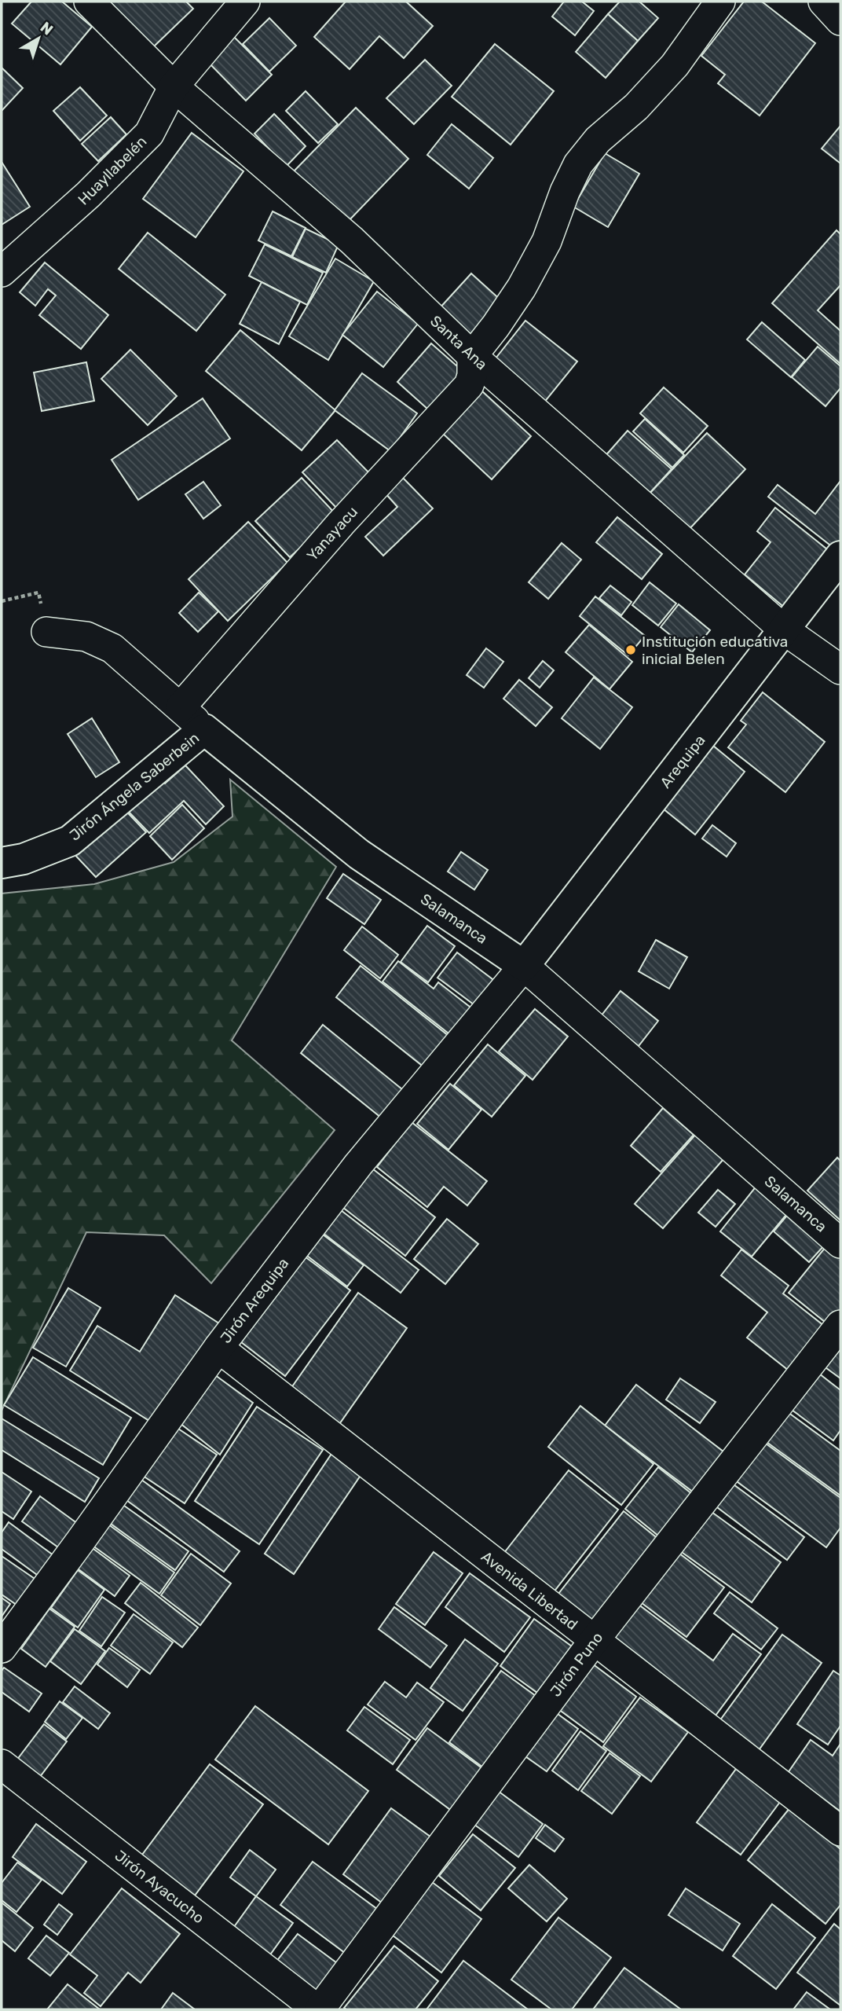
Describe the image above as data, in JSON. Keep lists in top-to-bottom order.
{
  "streets": {
    "main road": ["Arequipa", "Jirón Ángela Saberbein", "Salamanca"],
    "street": [
      "Huayllabelén",
      "Santa Ana",
      "Yanayacu",
      "Jirón Arequipa",
      "Avenida Libertad",
      "Jirón Puno",
      "Jirón Ayacucho"
    ]
  },
  "crossings": [
    ["Huayllabelén", "Santa Ana"],
    ["Santa Ana", "Yanayacu"],
    ["Santa Ana", "Arequipa"],
    ["Yanayacu", "Salamanca"],
    ["Arequipa", "Salamanca"],
    ["Arequipa", "Jirón Arequipa"],
    ["Jirón Ángela Saberbein", "Salamanca"],
    ["Salamanca", "Jirón Arequipa"],
    ["Jirón Arequipa", "Avenida Libertad"],
    ["Avenida Libertad", "Jirón Puno"],
    ["Jirón Puno", "Jirón Ayacucho"]
  ],
  "places": ["Institución educativa inicial Belen"],
  "north": "top right"
}
